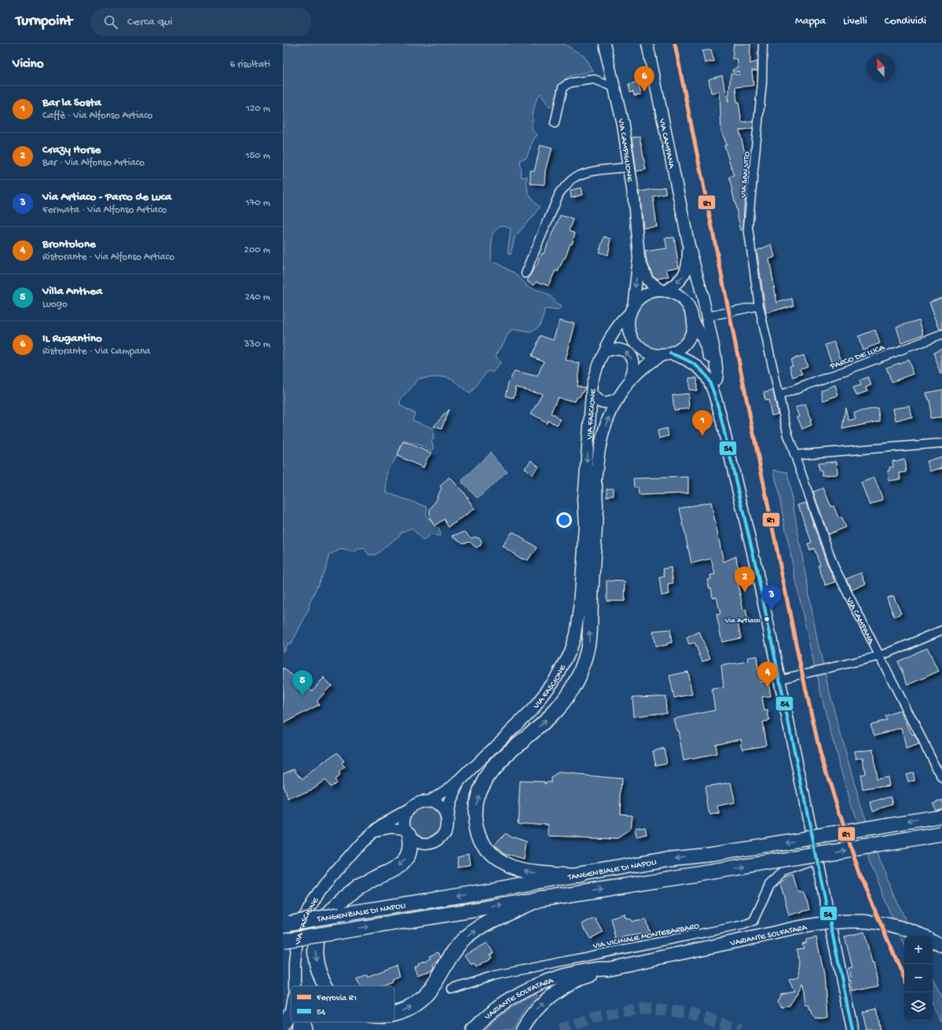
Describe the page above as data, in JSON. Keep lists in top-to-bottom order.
{
  "streets": {
    "highway": ["TANGENZIALE DI NAPOLI"],
    "main road": [
      "VIA CAMPANA",
      "VIA CAMPIGLIONE",
      "VIA FASCIONE",
      "VARIANTE SOLFATARA"
    ],
    "street": ["VIA SAN VITO", "PARCO DE LUCA", "VIA VICINALE MONTEBARBARO"]
  },
  "crossings": [
    ["VIA CAMPANA", "VIA CAMPIGLIONE"],
    ["VIA CAMPANA", "VIA SAN VITO"],
    ["VIA CAMPANA", "PARCO DE LUCA"],
    ["VIA CAMPANA", "VIA FASCIONE"],
    ["VIA CAMPIGLIONE", "VIA FASCIONE"],
    ["VIA SAN VITO", "PARCO DE LUCA"]
  ],
  "places": ["Via Artiaco"],
  "lines": ["rail line R1", "transit line 54"],
  "legend": ["Ferrovia R1", "54"],
  "north": "top",
  "page": {
    "header": "Turnpoint",
    "search": "Cerca qui",
    "nav": ["Mappa", "Livelli", "Condividi"],
    "heading": ["Vicino", "6 risultati"],
    "pins": [
      "6",
      "1",
      "2",
      "3",
      "4",
      "5"
    ],
    "list": [
      {
        "mark": "1",
        "name": "Bar la Sosta",
        "note": "Caffè · Via Alfonso Artiaco",
        "value": "120 m"
      },
      {
        "mark": "2",
        "name": "Crazy Horse",
        "note": "Bar · Via Alfonso Artiaco",
        "value": "150 m"
      },
      {
        "mark": "3",
        "name": "Via Artiaco - Parco de Luca",
        "note": "Fermata · Via Alfonso Artiaco",
        "value": "170 m"
      },
      {
        "mark": "4",
        "name": "Brontolone",
        "note": "Ristorante · Via Alfonso Artiaco",
        "value": "200 m"
      },
      {
        "mark": "5",
        "name": "Villa Anthea",
        "note": "Luogo",
        "value": "240 m"
      },
      {
        "mark": "6",
        "name": "IL Rugantino",
        "note": "Ristorante · Via Campana",
        "value": "330 m"
      }
    ],
    "map_buttons": ["+", "−"]
  }
}
